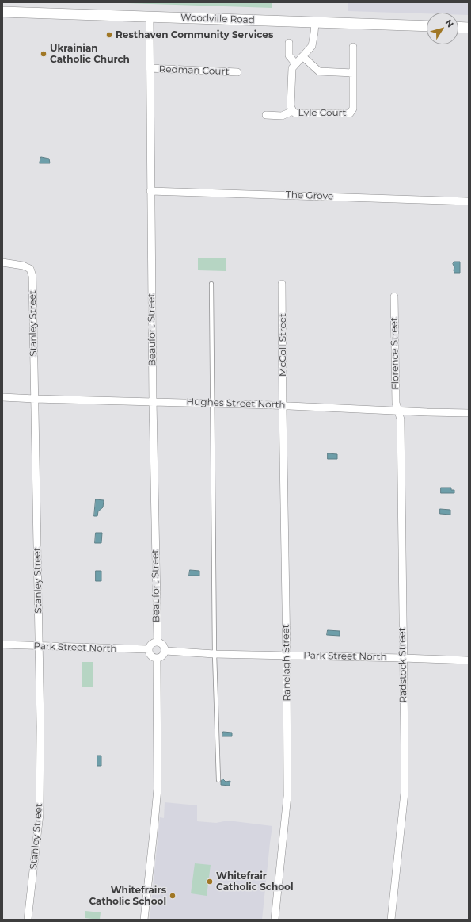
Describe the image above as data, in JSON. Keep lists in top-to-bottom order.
{
  "streets": {
    "main road": ["Woodville Road"],
    "street": [
      "Redman Court",
      "Lyle Court",
      "The Grove",
      "Stanley Street",
      "Beaufort Street",
      "McColl Street",
      "Florence Street",
      "Hughes Street North",
      "Park Street North",
      "Ranelagh Street",
      "Radstock Street"
    ]
  },
  "crossings": [
    ["Woodville Road", "Lyle Court"],
    ["Woodville Road", "Beaufort Street"],
    ["Redman Court", "Beaufort Street"],
    ["The Grove", "Beaufort Street"],
    ["Stanley Street", "Hughes Street North"],
    ["Stanley Street", "Park Street North"],
    ["Beaufort Street", "Hughes Street North"],
    ["Beaufort Street", "Park Street North"],
    ["McColl Street", "Hughes Street North"],
    ["McColl Street", "Ranelagh Street"],
    ["Florence Street", "Hughes Street North"],
    ["Florence Street", "Radstock Street"],
    ["Hughes Street North", "Ranelagh Street"],
    ["Hughes Street North", "Radstock Street"],
    ["Park Street North", "Ranelagh Street"],
    ["Park Street North", "Radstock Street"]
  ],
  "places": [
    "Resthaven Community Services",
    "Ukrainian Catholic Church",
    "Whitefrair Catholic School",
    "Whitefrairs Catholic School"
  ],
  "north": "top right"
}
